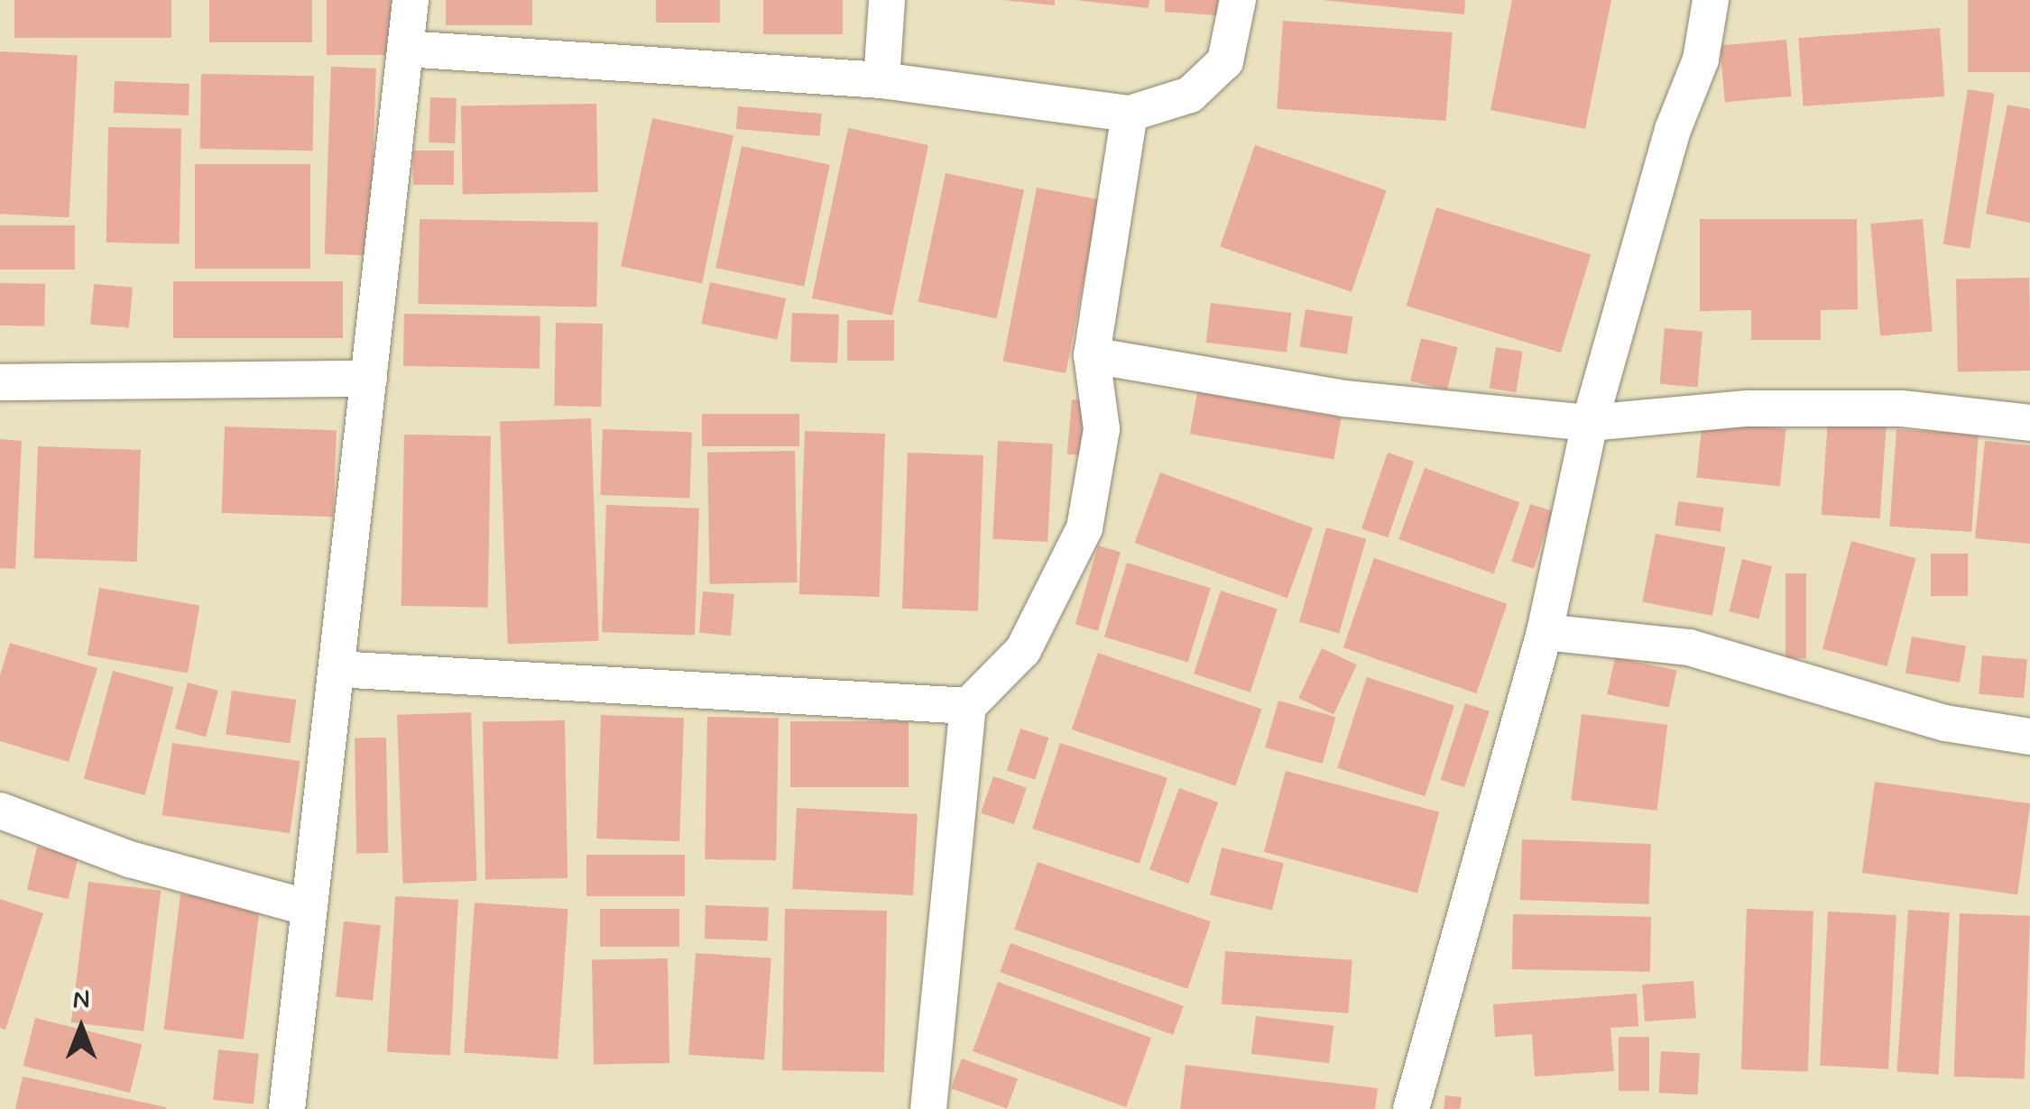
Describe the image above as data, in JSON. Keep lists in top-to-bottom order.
{
  "north": "top"
}
